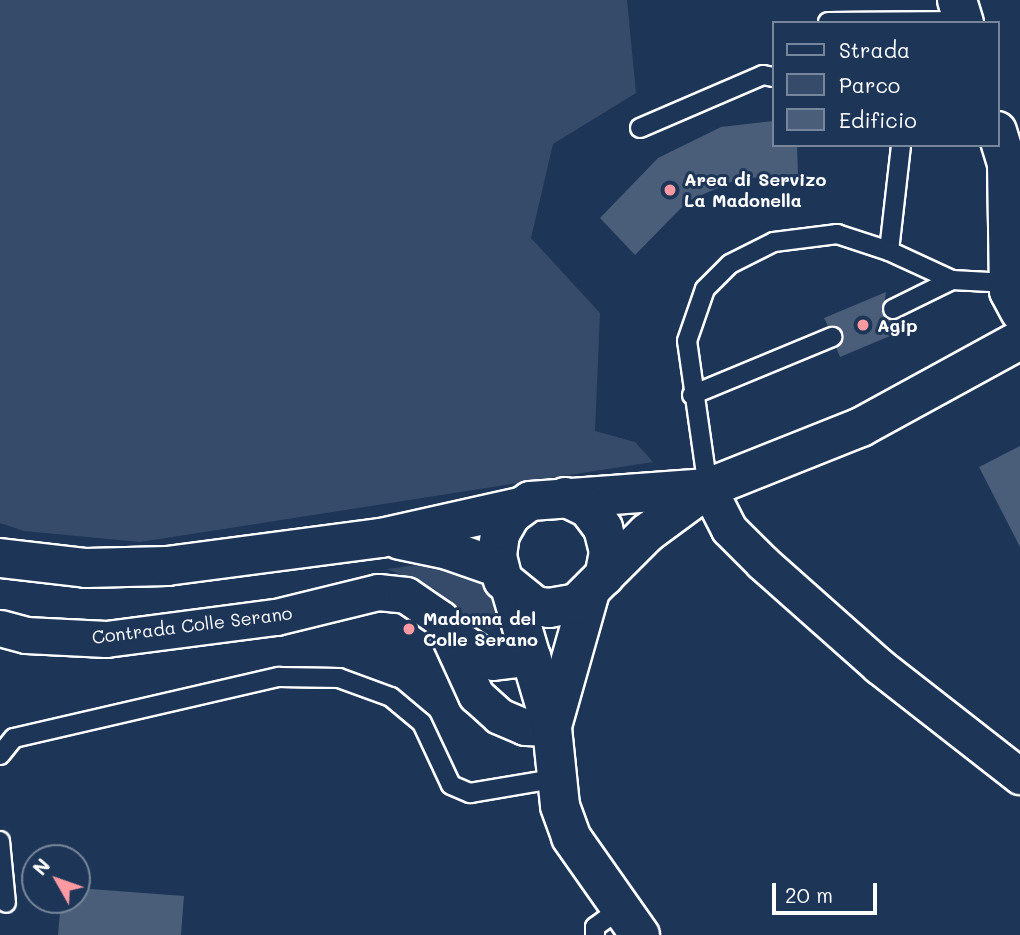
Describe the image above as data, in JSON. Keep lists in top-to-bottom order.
{
  "streets": {
    "street": ["Contrada Colle Serano"]
  },
  "places": ["Area di Servizo La Madonella", "Agip", "Madonna del Colle Serano"],
  "legend": ["Strada", "Parco", "Edificio"],
  "scale_bar": "20 m",
  "north": "top left"
}
